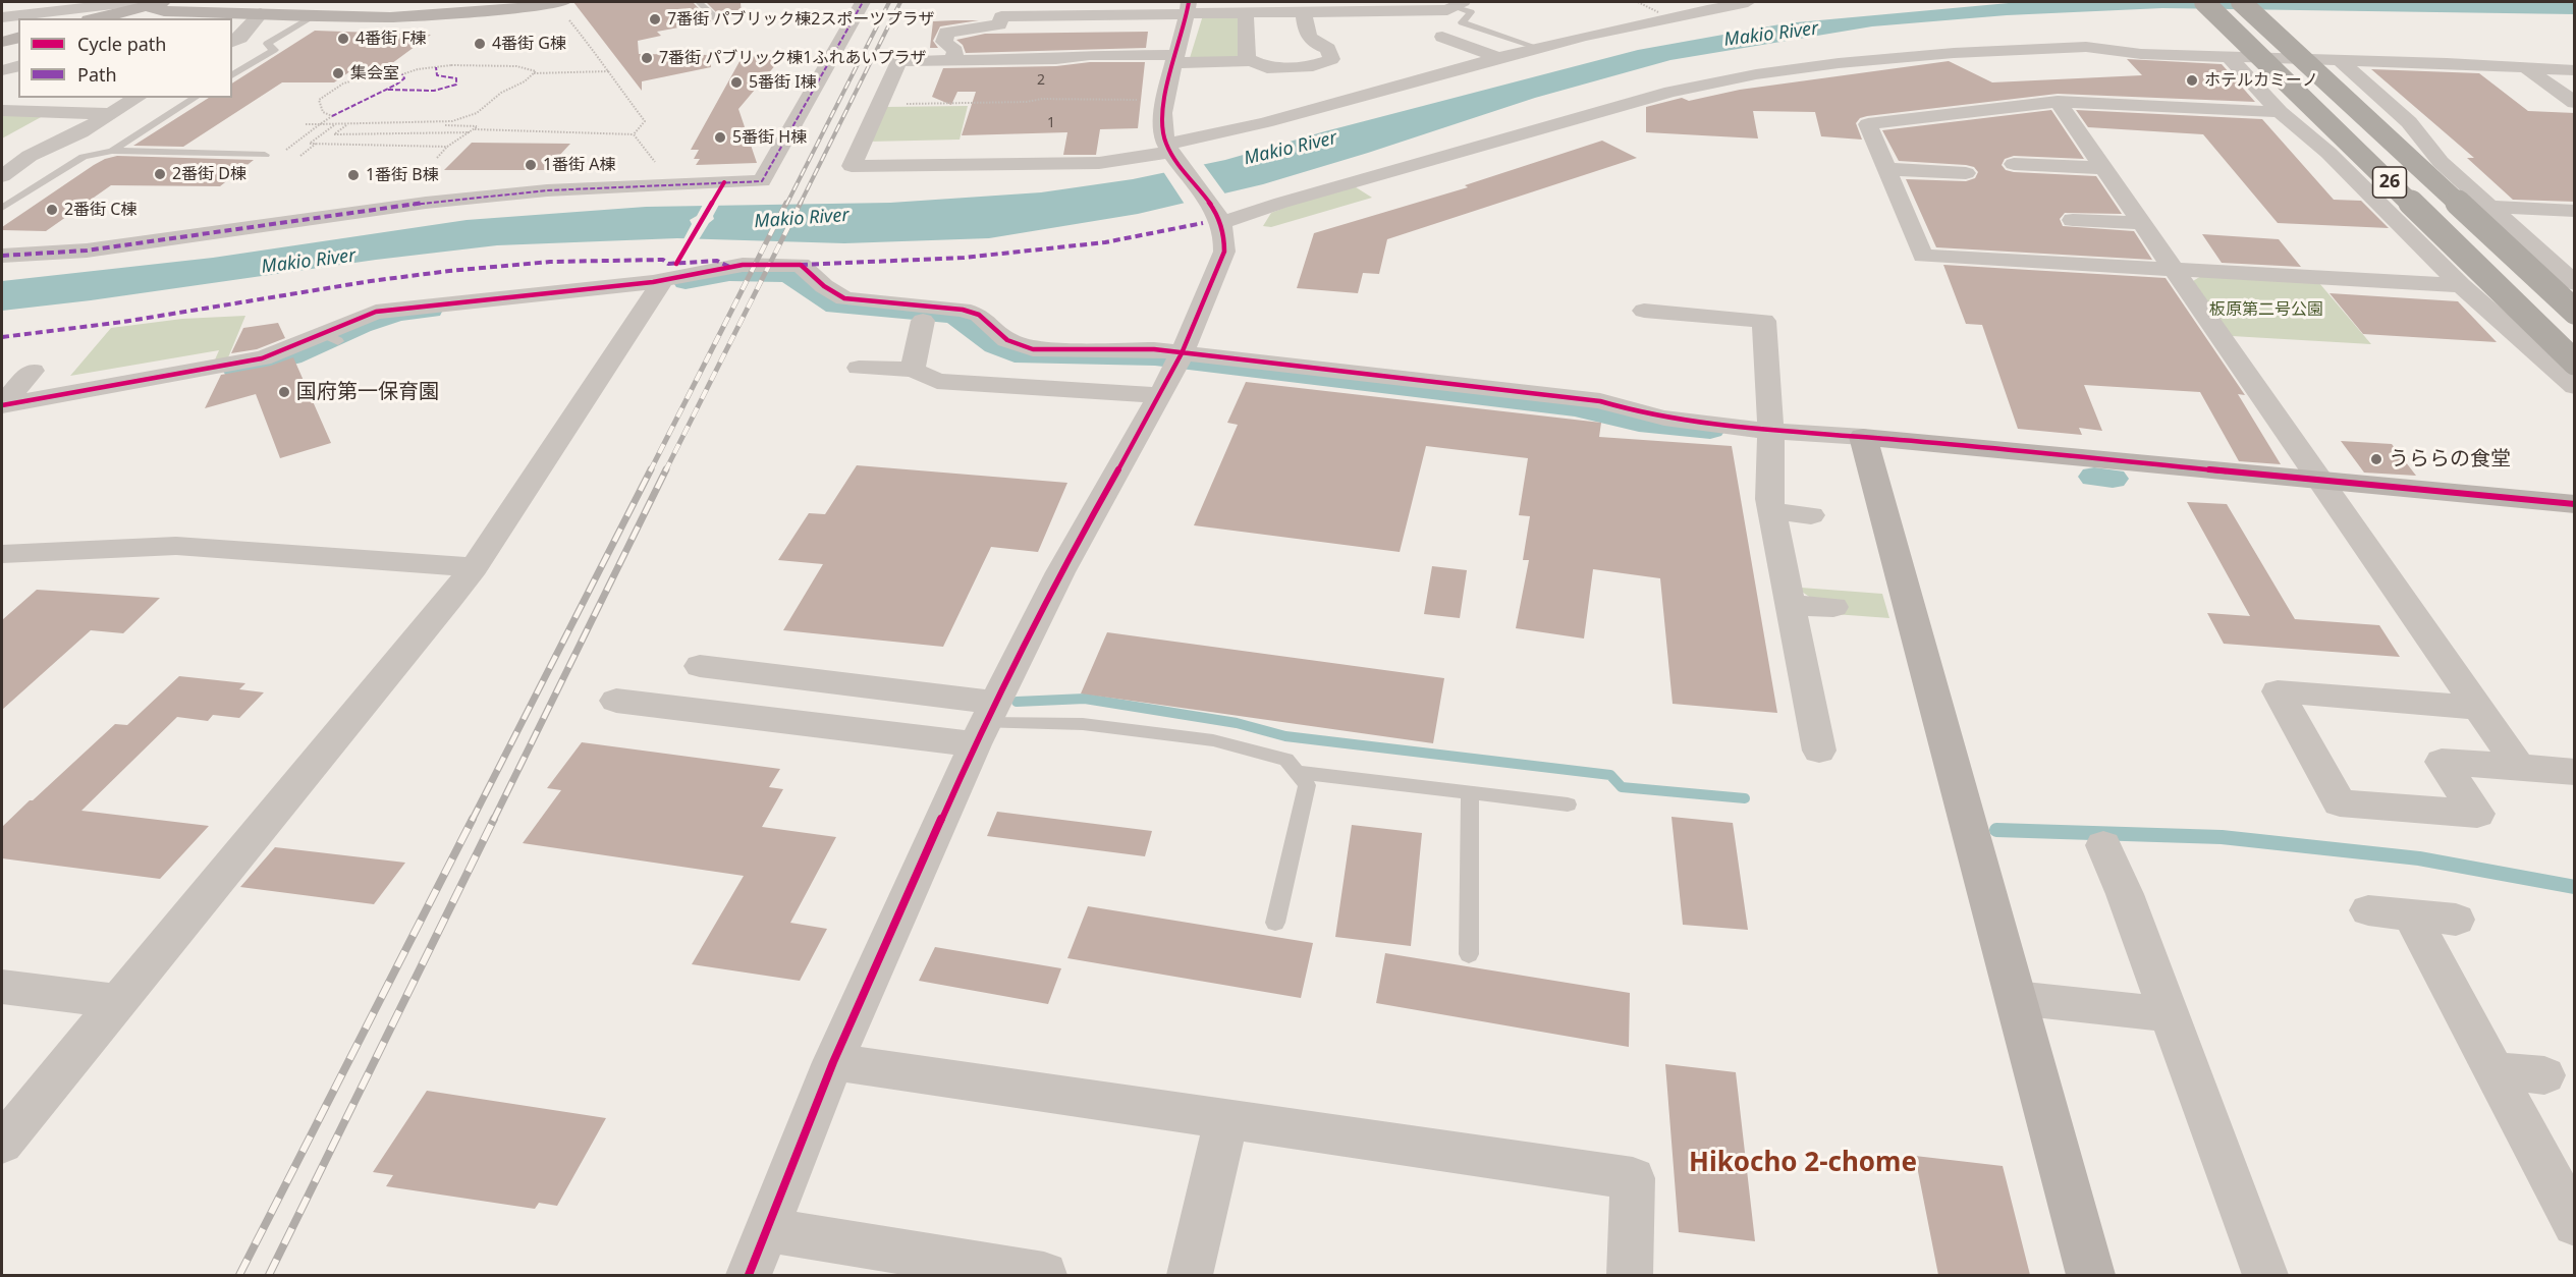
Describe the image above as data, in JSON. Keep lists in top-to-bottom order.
{
  "streets": {
    "highway": ["26"]
  },
  "districts": ["Hikocho 2-chome"],
  "water": ["Makio River"],
  "parks": ["板原第二号公園"],
  "places": [
    "7番街 パブリック棟2スポーツプラザ",
    "4番街 F棟",
    "4番街 G棟",
    "7番街 パブリック棟1ふれあいプラザ",
    "集会室",
    "ホテルカミーノ",
    "5番街 I棟",
    "5番街 H棟",
    "1番街 A棟",
    "2番街 D棟",
    "1番街 B棟",
    "2番街 C棟",
    "国府第一保育園",
    "うららの食堂"
  ],
  "house_numbers": ["2", "1"],
  "legend": ["Cycle path", "Path"]
}
